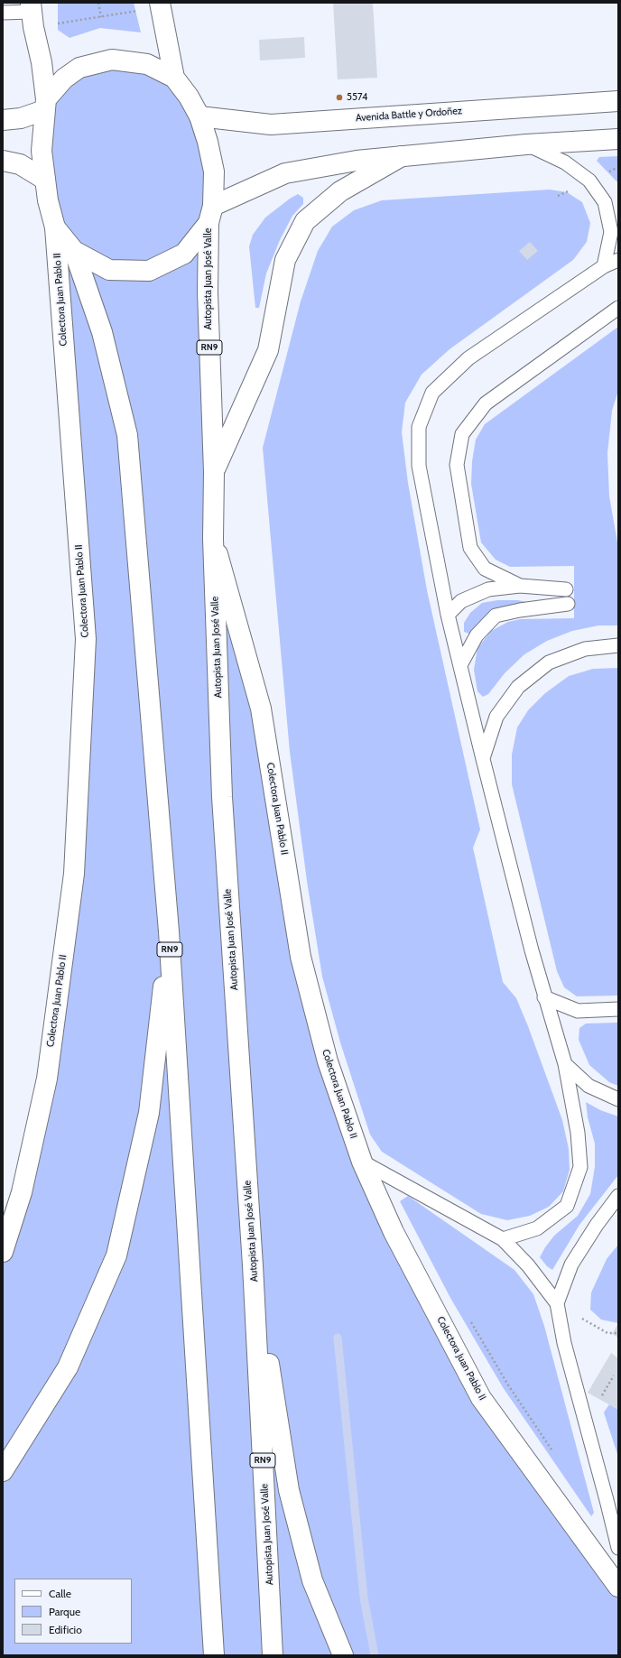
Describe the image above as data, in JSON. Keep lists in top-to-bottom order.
{
  "streets": {
    "main road": [
      "Avenida Battle y Ordoñez",
      "Autopista Juan José Valle",
      "Colectora Juan Pablo II",
      "RN9"
    ]
  },
  "crossings": [
    ["Avenida Battle y Ordoñez", "Autopista Juan José Valle"],
    ["Autopista Juan José Valle", "Colectora Juan Pablo II"]
  ],
  "places": ["5574"],
  "legend": ["Calle", "Parque", "Edificio"]
}
